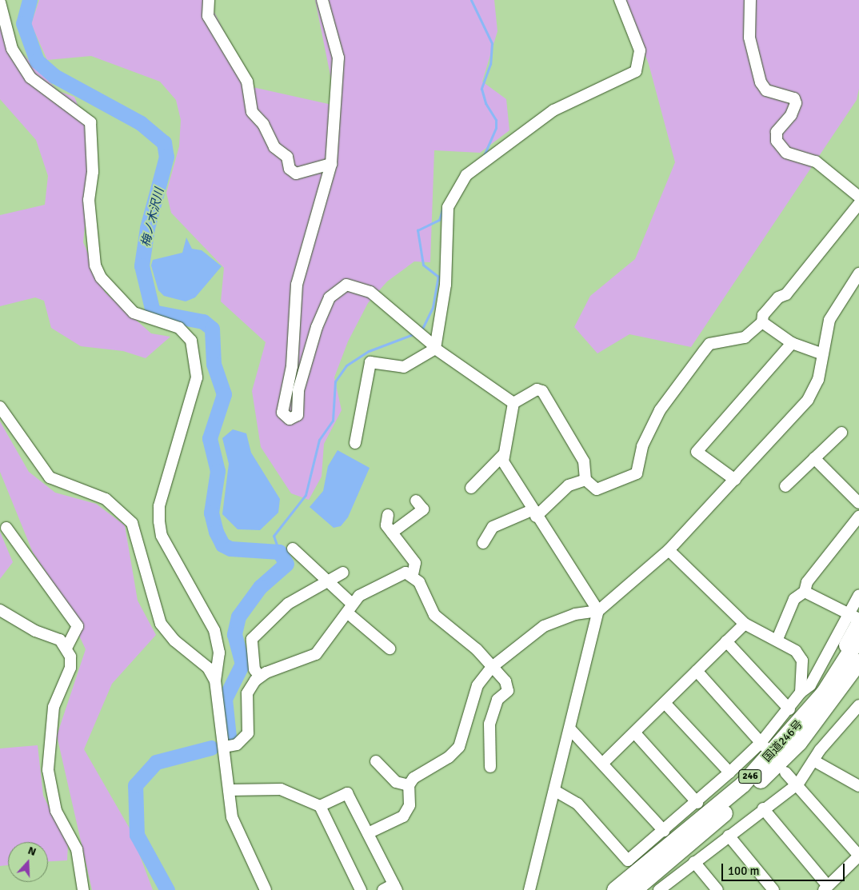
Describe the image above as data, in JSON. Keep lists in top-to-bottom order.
{
  "streets": {
    "highway": ["国道246号", "246"]
  },
  "water": ["梅ノ木沢川"],
  "scale_bar": "100 m",
  "north": "top"
}
